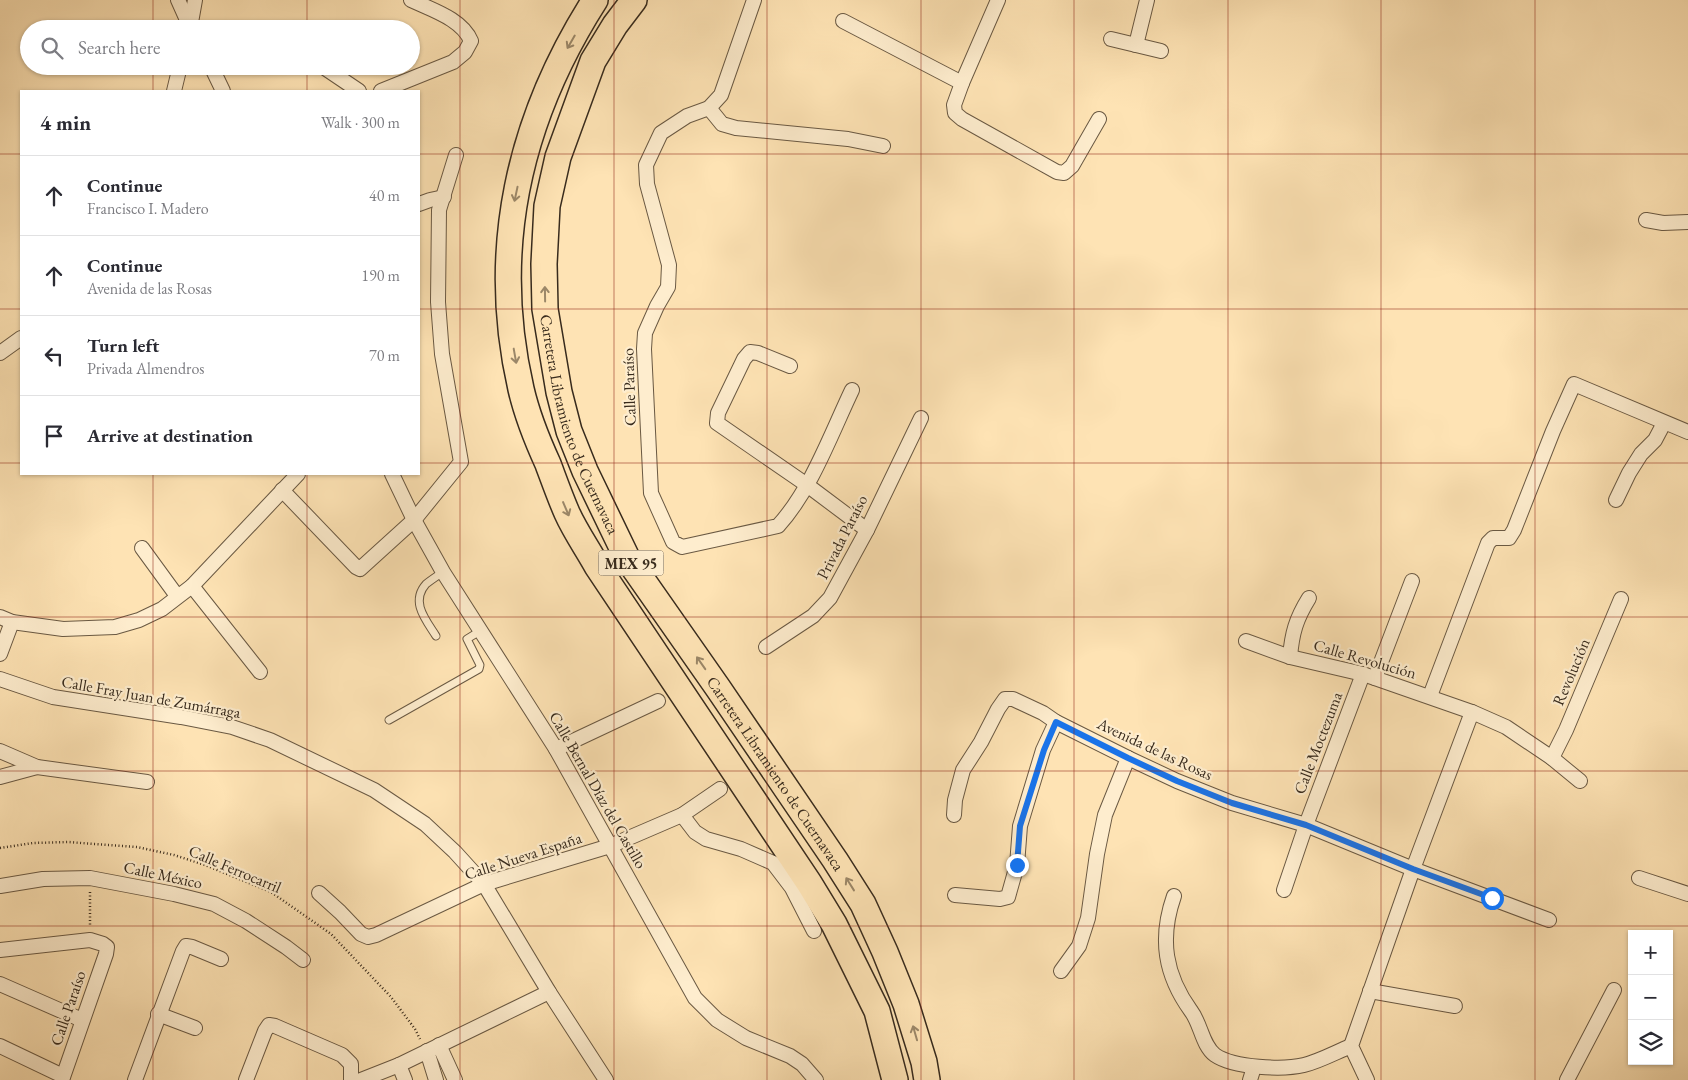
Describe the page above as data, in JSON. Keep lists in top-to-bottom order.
{
  "streets": {
    "highway": ["Carretera Libramiento de Cuernavaca", "MEX 95"],
    "street": [
      "Calle Paraíso",
      "Privada Paraíso",
      "Calle Revolución",
      "Revolución",
      "Calle Fray Juan de Zumárraga",
      "Calle Moctezuma",
      "Avenida de las Rosas",
      "Calle Bernal Díaz del Castillo",
      "Calle Nueva España",
      "Calle México"
    ],
    "path": ["Calle Ferrocarril"]
  },
  "crossings": [
    ["Calle Revolución", "Revolución"],
    ["Calle Revolución", "Calle Moctezuma"],
    ["Calle Fray Juan de Zumárraga", "Calle Nueva España"],
    ["Calle Moctezuma", "Avenida de las Rosas"],
    ["Calle Bernal Díaz del Castillo", "Calle Nueva España"]
  ],
  "page": {
    "search": "Search here",
    "heading": ["4 min", "Walk · 300 m"],
    "list": [
      ["Continue", "Francisco I. Madero", "40 m"],
      ["Continue", "Avenida de las Rosas", "190 m"],
      ["Turn left", "Privada Almendros", "70 m"],
      "Arrive at destination"
    ],
    "map_buttons": ["+", "−"]
  }
}
